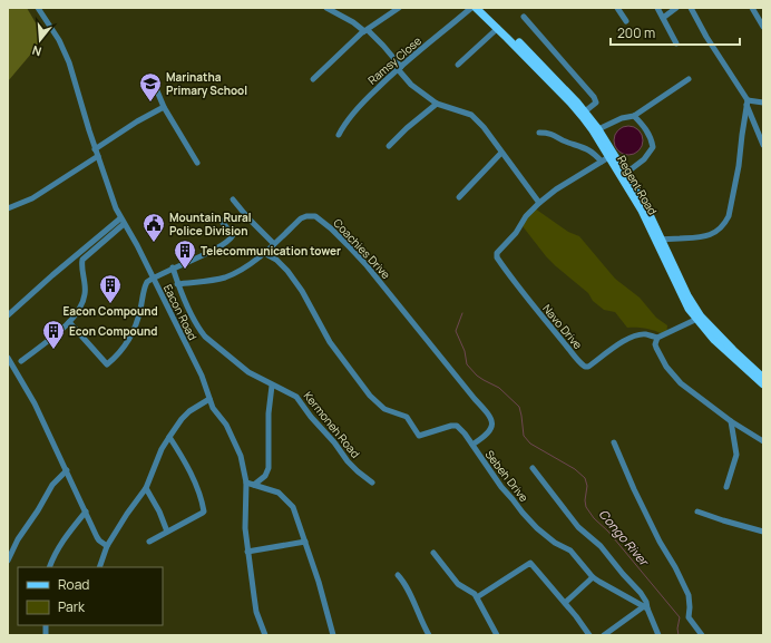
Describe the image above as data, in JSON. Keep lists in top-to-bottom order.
{
  "streets": {
    "main road": ["Regent Road"],
    "street": [
      "Ramsy Close",
      "Coachies Drive",
      "Eacon Road",
      "Navo Drive",
      "Kermoneh Road",
      "Sebeh Drive"
    ]
  },
  "crossings": [
    ["Regent Road", "Navo Drive"],
    ["Coachies Drive", "Kermoneh Road"],
    ["Coachies Drive", "Sebeh Drive"]
  ],
  "water": ["Congo River"],
  "places": {
    "school or university": ["Marinatha Primary School"],
    "public building": ["Mountain Rural Police Division"],
    "building": ["Telecommunication tower", "Eacon Compound", "Econ Compound"]
  },
  "legend": ["Road", "Park"],
  "scale_bar": "200 m",
  "north": "bottom"
}
